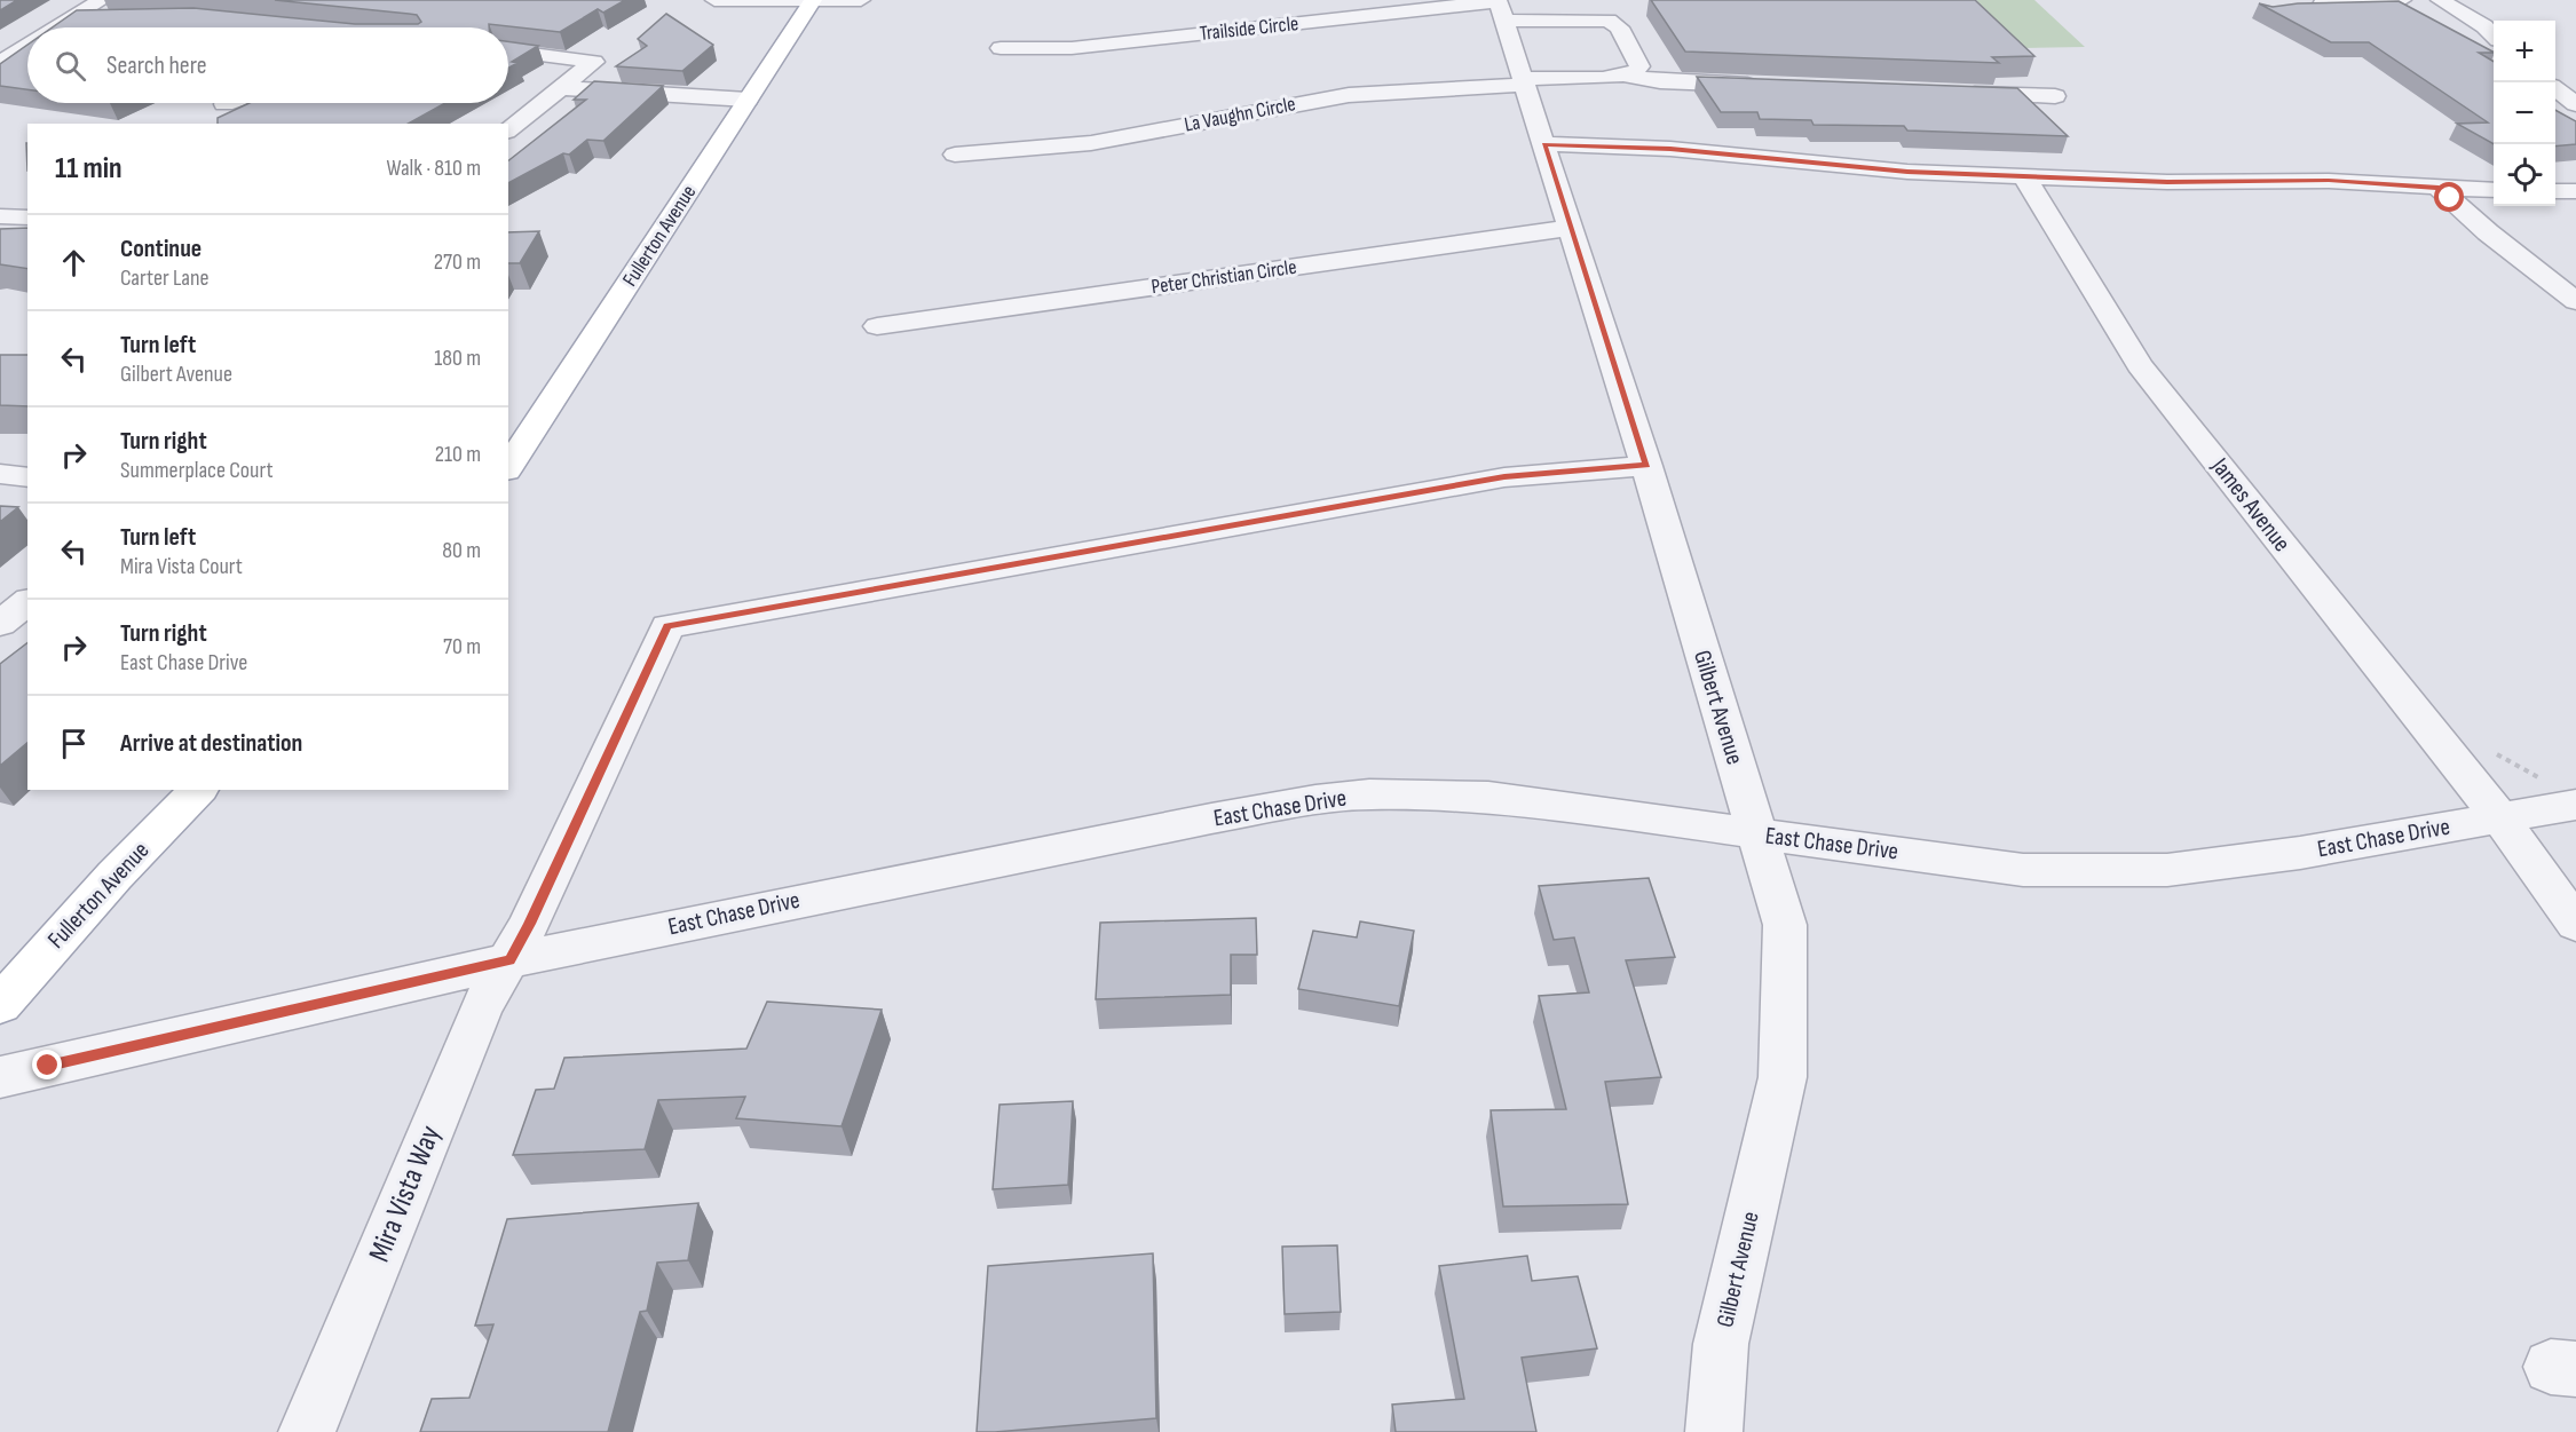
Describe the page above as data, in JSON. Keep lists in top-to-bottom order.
{
  "streets": {
    "main road": ["Fullerton Avenue"],
    "street": [
      "Trailside Circle",
      "La Vaughn Circle",
      "Peter Christian Circle",
      "James Avenue",
      "Gilbert Avenue",
      "East Chase Drive",
      "Mira Vista Way"
    ]
  },
  "crossings": [
    ["Trailside Circle", "La Vaughn Circle"],
    ["Trailside Circle", "Gilbert Avenue"],
    ["La Vaughn Circle", "Gilbert Avenue"],
    ["Peter Christian Circle", "Gilbert Avenue"],
    ["James Avenue", "East Chase Drive"],
    ["Gilbert Avenue", "East Chase Drive"],
    ["Gilbert Avenue", "Mira Vista Way"],
    ["East Chase Drive", "Mira Vista Way"]
  ],
  "page": {
    "map_buttons": ["+", "−"],
    "search": "Search here",
    "heading": ["11 min", "Walk · 810 m"],
    "list": [
      ["Continue", "Carter Lane", "270 m"],
      ["Turn left", "Gilbert Avenue", "180 m"],
      ["Turn right", "Summerplace Court", "210 m"],
      ["Turn left", "Mira Vista Court", "80 m"],
      ["Turn right", "East Chase Drive", "70 m"],
      "Arrive at destination"
    ]
  }
}
